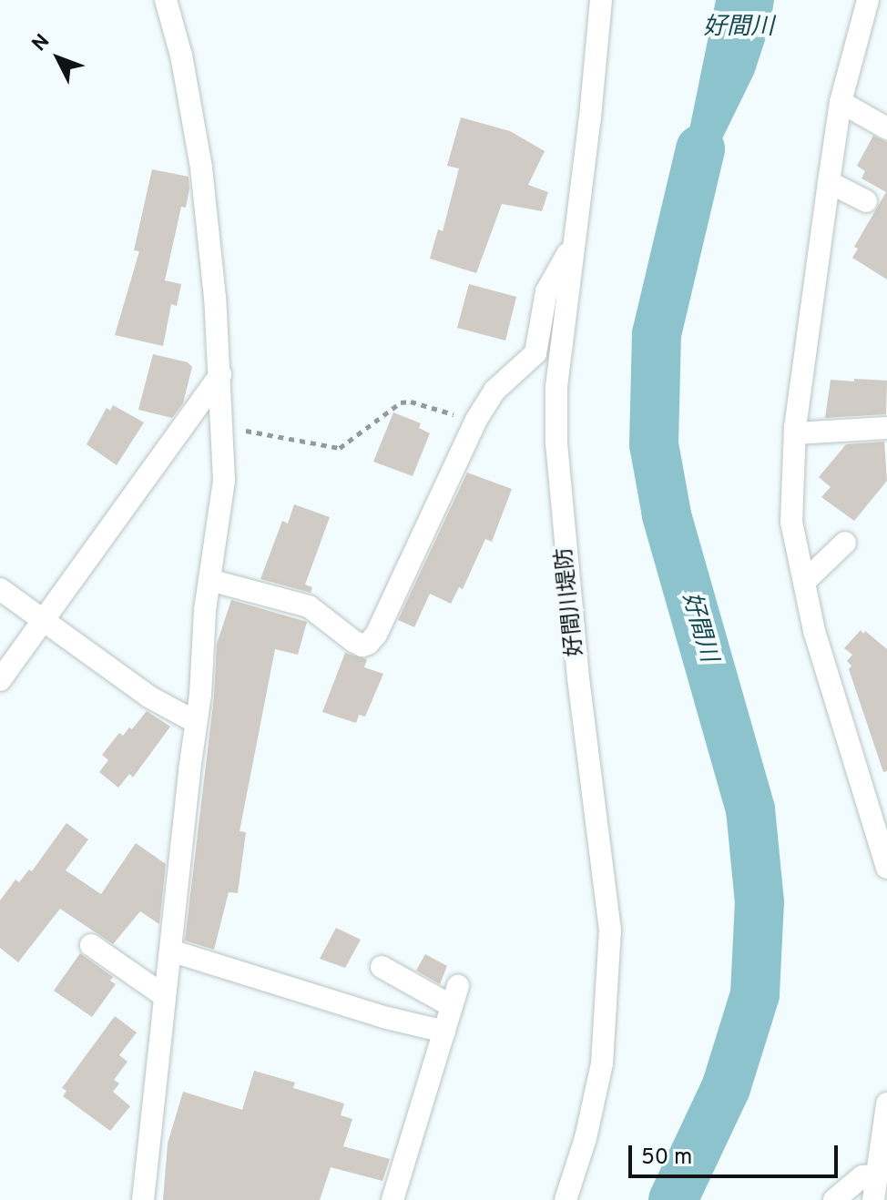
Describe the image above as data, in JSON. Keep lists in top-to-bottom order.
{
  "streets": {
    "street": ["好間川堤防"]
  },
  "water": ["好間川"],
  "scale_bar": "50 m",
  "north": "top left"
}
